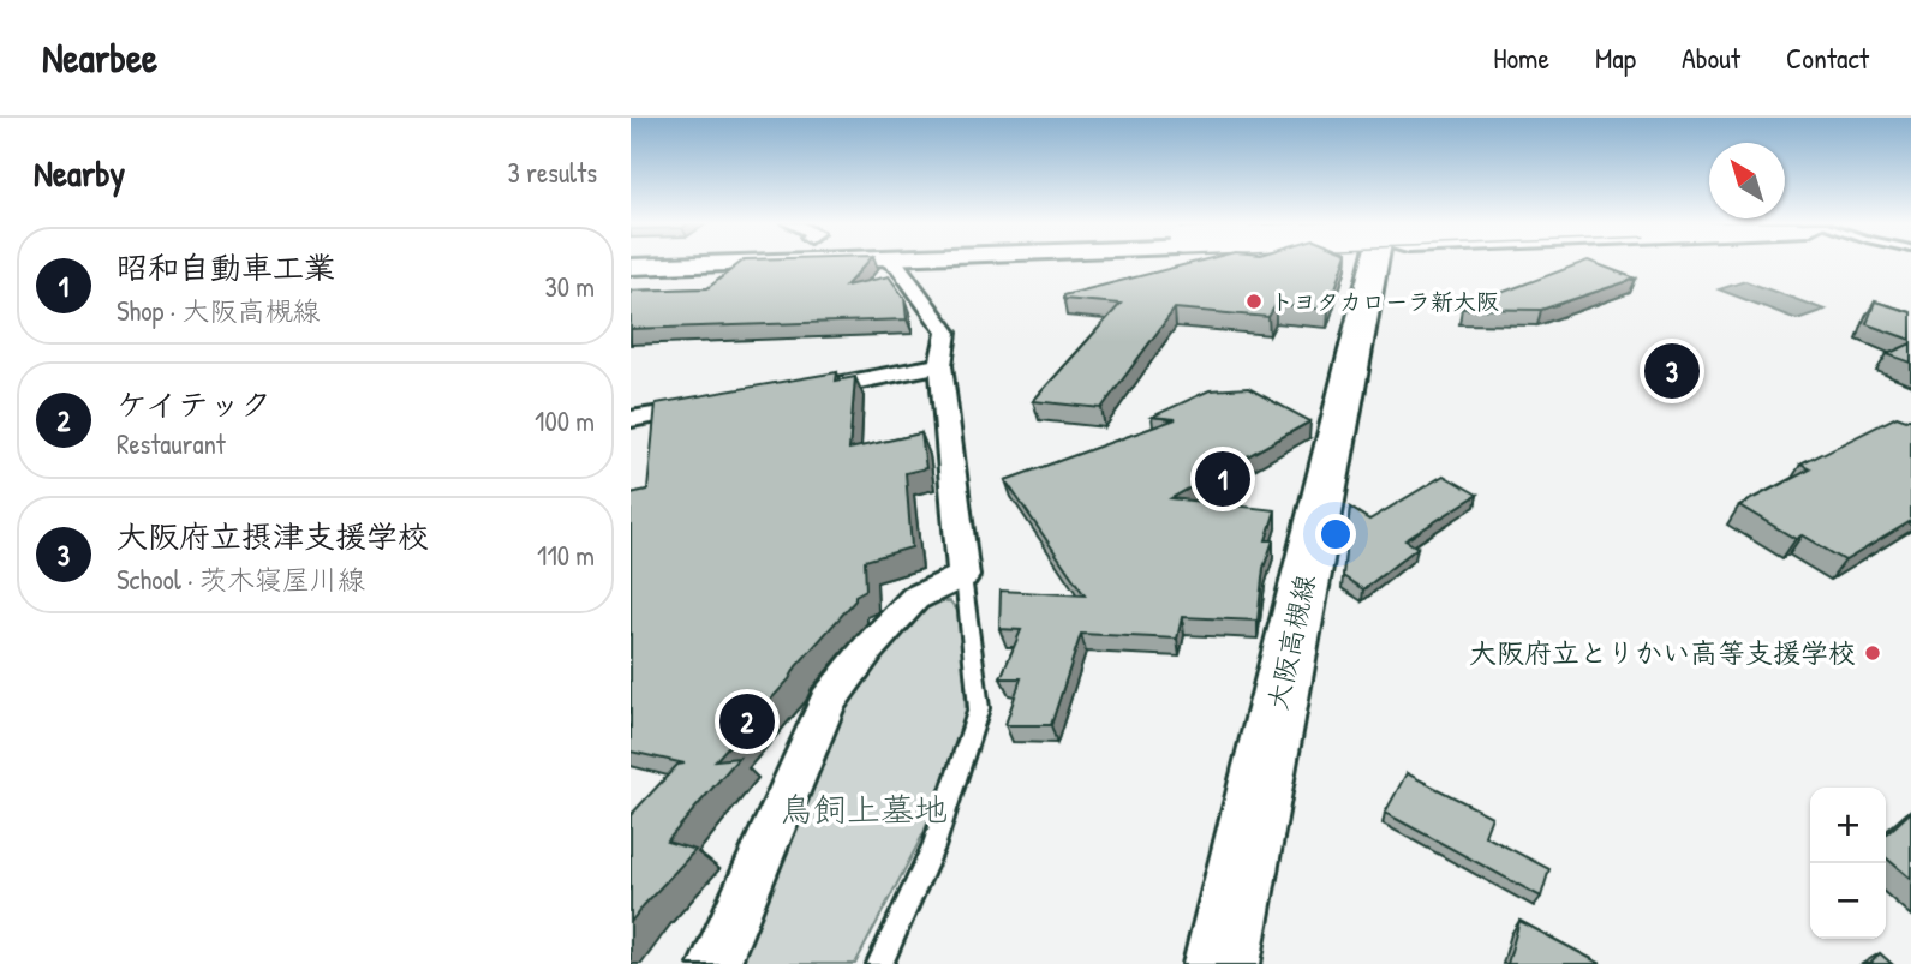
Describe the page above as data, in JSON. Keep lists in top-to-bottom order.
{
  "streets": {
    "main road": ["大阪高槻線"]
  },
  "parks": ["鳥飼上墓地"],
  "places": ["トヨタカローラ新大阪", "大阪府立とりかい高等支援学校"],
  "north": "top left",
  "page": {
    "header": "Nearbee",
    "nav": [
      "Home",
      "Map",
      "About",
      "Contact"
    ],
    "heading": ["Nearby", "3 results"],
    "list": [
      {
        "mark": "1",
        "name": "昭和自動車工業",
        "note": "Shop · 大阪高槻線",
        "value": "30 m"
      },
      {
        "mark": "2",
        "name": "ケイテック",
        "note": "Restaurant",
        "value": "100 m"
      },
      {
        "mark": "3",
        "name": "大阪府立摂津支援学校",
        "note": "School · 茨木寝屋川線",
        "value": "110 m"
      }
    ],
    "pins": ["3", "1", "2"],
    "map_buttons": ["+", "−"]
  }
}
